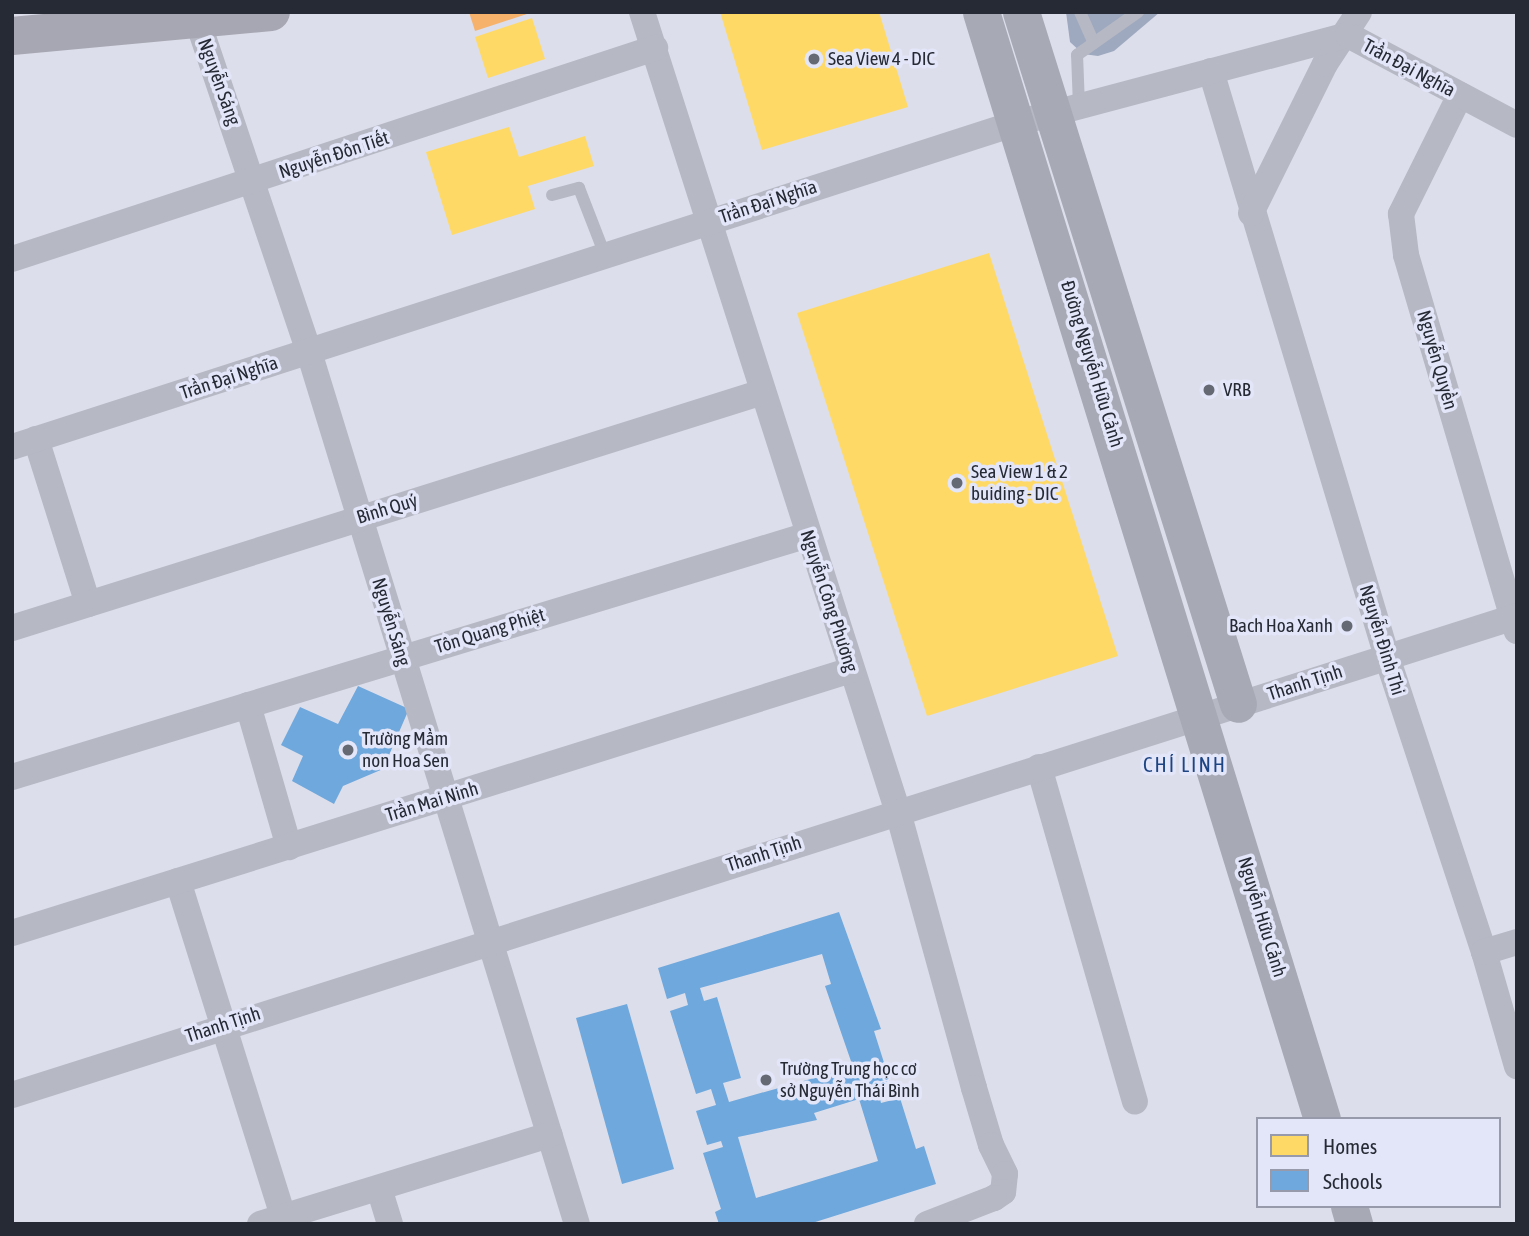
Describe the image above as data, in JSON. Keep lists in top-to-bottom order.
{
  "streets": {
    "main road": ["Đường Nguyễn Hữu Cảnh", "Nguyễn Hữu Cảnh"],
    "street": [
      "Trần Đại Nghĩa",
      "Nguyễn Sáng",
      "Nguyễn Đôn Tiết",
      "Nguyễn Quyền",
      "Bình Quý",
      "Nguyễn Công Phương",
      "Tôn Quang Phiệt",
      "Nguyễn Đình Thi",
      "Thanh Tịnh",
      "Trần Mai Ninh"
    ]
  },
  "crossings": [
    ["Trần Đại Nghĩa", "Nguyễn Sáng"],
    ["Trần Đại Nghĩa", "Nguyễn Quyền"],
    ["Trần Đại Nghĩa", "Đường Nguyễn Hữu Cảnh"],
    ["Trần Đại Nghĩa", "Nguyễn Công Phương"],
    ["Trần Đại Nghĩa", "Nguyễn Đình Thi"],
    ["Nguyễn Sáng", "Nguyễn Đôn Tiết"],
    ["Nguyễn Sáng", "Bình Quý"],
    ["Nguyễn Sáng", "Tôn Quang Phiệt"],
    ["Nguyễn Sáng", "Thanh Tịnh"],
    ["Nguyễn Sáng", "Trần Mai Ninh"],
    ["Nguyễn Đôn Tiết", "Nguyễn Công Phương"],
    ["Nguyễn Quyền", "Thanh Tịnh"],
    ["Đường Nguyễn Hữu Cảnh", "Thanh Tịnh"],
    ["Đường Nguyễn Hữu Cảnh", "Nguyễn Hữu Cảnh"],
    ["Bình Quý", "Nguyễn Công Phương"],
    ["Nguyễn Công Phương", "Tôn Quang Phiệt"],
    ["Nguyễn Công Phương", "Thanh Tịnh"],
    ["Nguyễn Công Phương", "Trần Mai Ninh"],
    ["Nguyễn Đình Thi", "Thanh Tịnh"],
    ["Thanh Tịnh", "Nguyễn Hữu Cảnh"]
  ],
  "districts": ["CHÍ LINH"],
  "places": [
    "Sea View 4 - DIC",
    "VRB",
    "Sea View 1 & 2 buiding - DIC",
    "Bach Hoa Xanh",
    "Trường Mầm non Hoa Sen",
    "Trường Trung học cơ sở Nguyễn Thái Bình"
  ],
  "legend": ["Homes", "Schools"]
}
